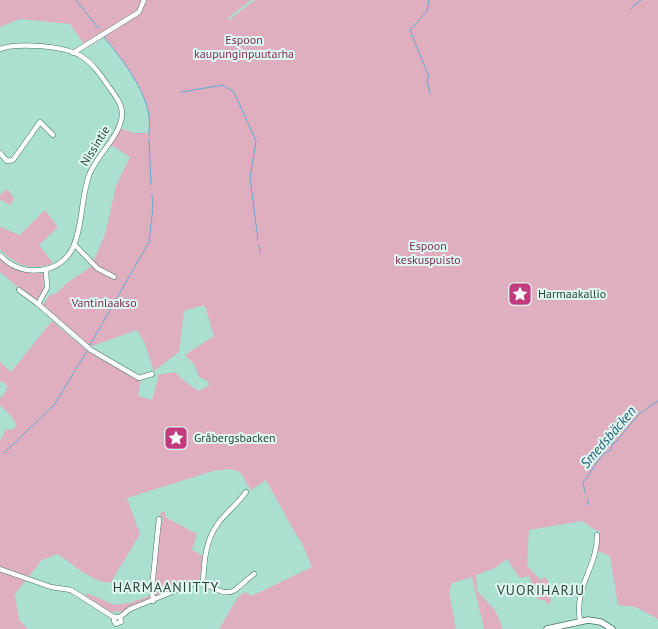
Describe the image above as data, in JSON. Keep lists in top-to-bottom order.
{
  "streets": {
    "street": ["Nissintie"]
  },
  "districts": ["HARMAANIITTY", "VUORIHARJU"],
  "water": ["Smedsbäcken"],
  "parks": ["Espoon kaupunginpuutarha", "Espoon keskuspuisto", "Vantinlaakso"],
  "places": {
    "place": ["Harmaakallio", "Gråbergsbacken"]
  }
}
